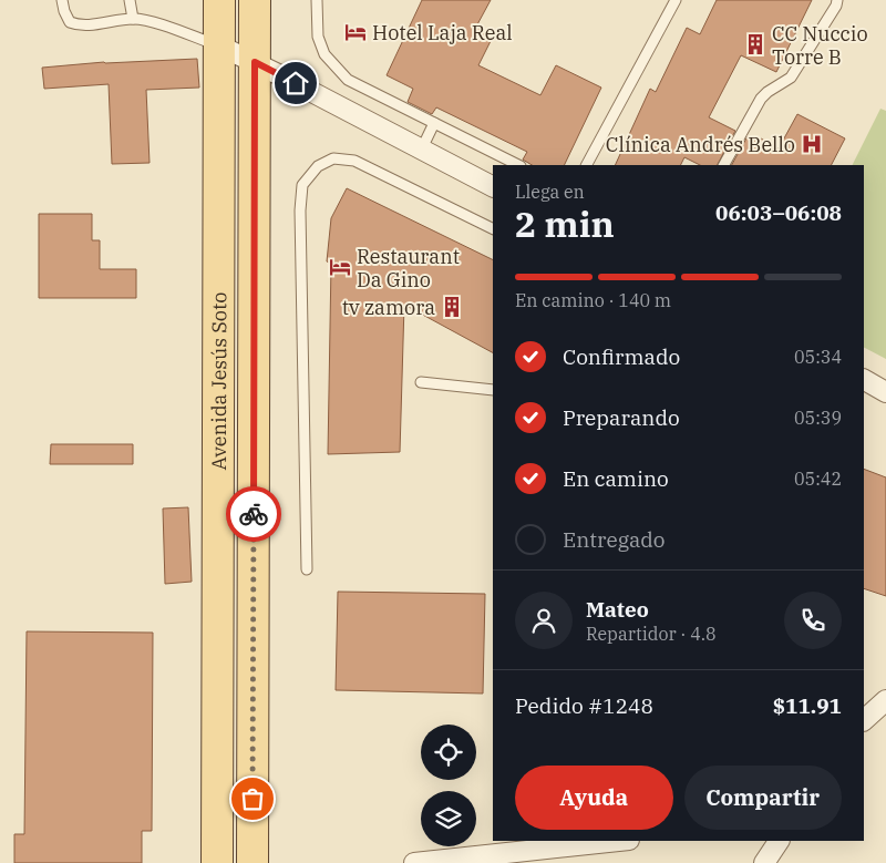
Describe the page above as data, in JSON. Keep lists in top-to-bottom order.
{
  "streets": {
    "main road": ["Avenida Jesús Soto"]
  },
  "places": {
    "hotel": ["Hotel Laja Real", "Restaurant Da Gino"],
    "building": ["CC Nuccio Torre B", "tv zamora"],
    "hospital": ["Clínica Andrés Bello"]
  },
  "page": {
    "heading": ["2 min", "Llega en", "06:03–06:08"],
    "panel": [
      "Mateo",
      "Repartidor · 4.8",
      "Pedido #1248",
      "$11.91"
    ],
    "bar": "En camino · 140 m",
    "list": [
      ["Confirmado", "05:34"],
      ["Preparando", "05:39"],
      ["En camino", "05:42"],
      "Entregado"
    ],
    "buttons": ["Ayuda", "Compartir"]
  }
}
